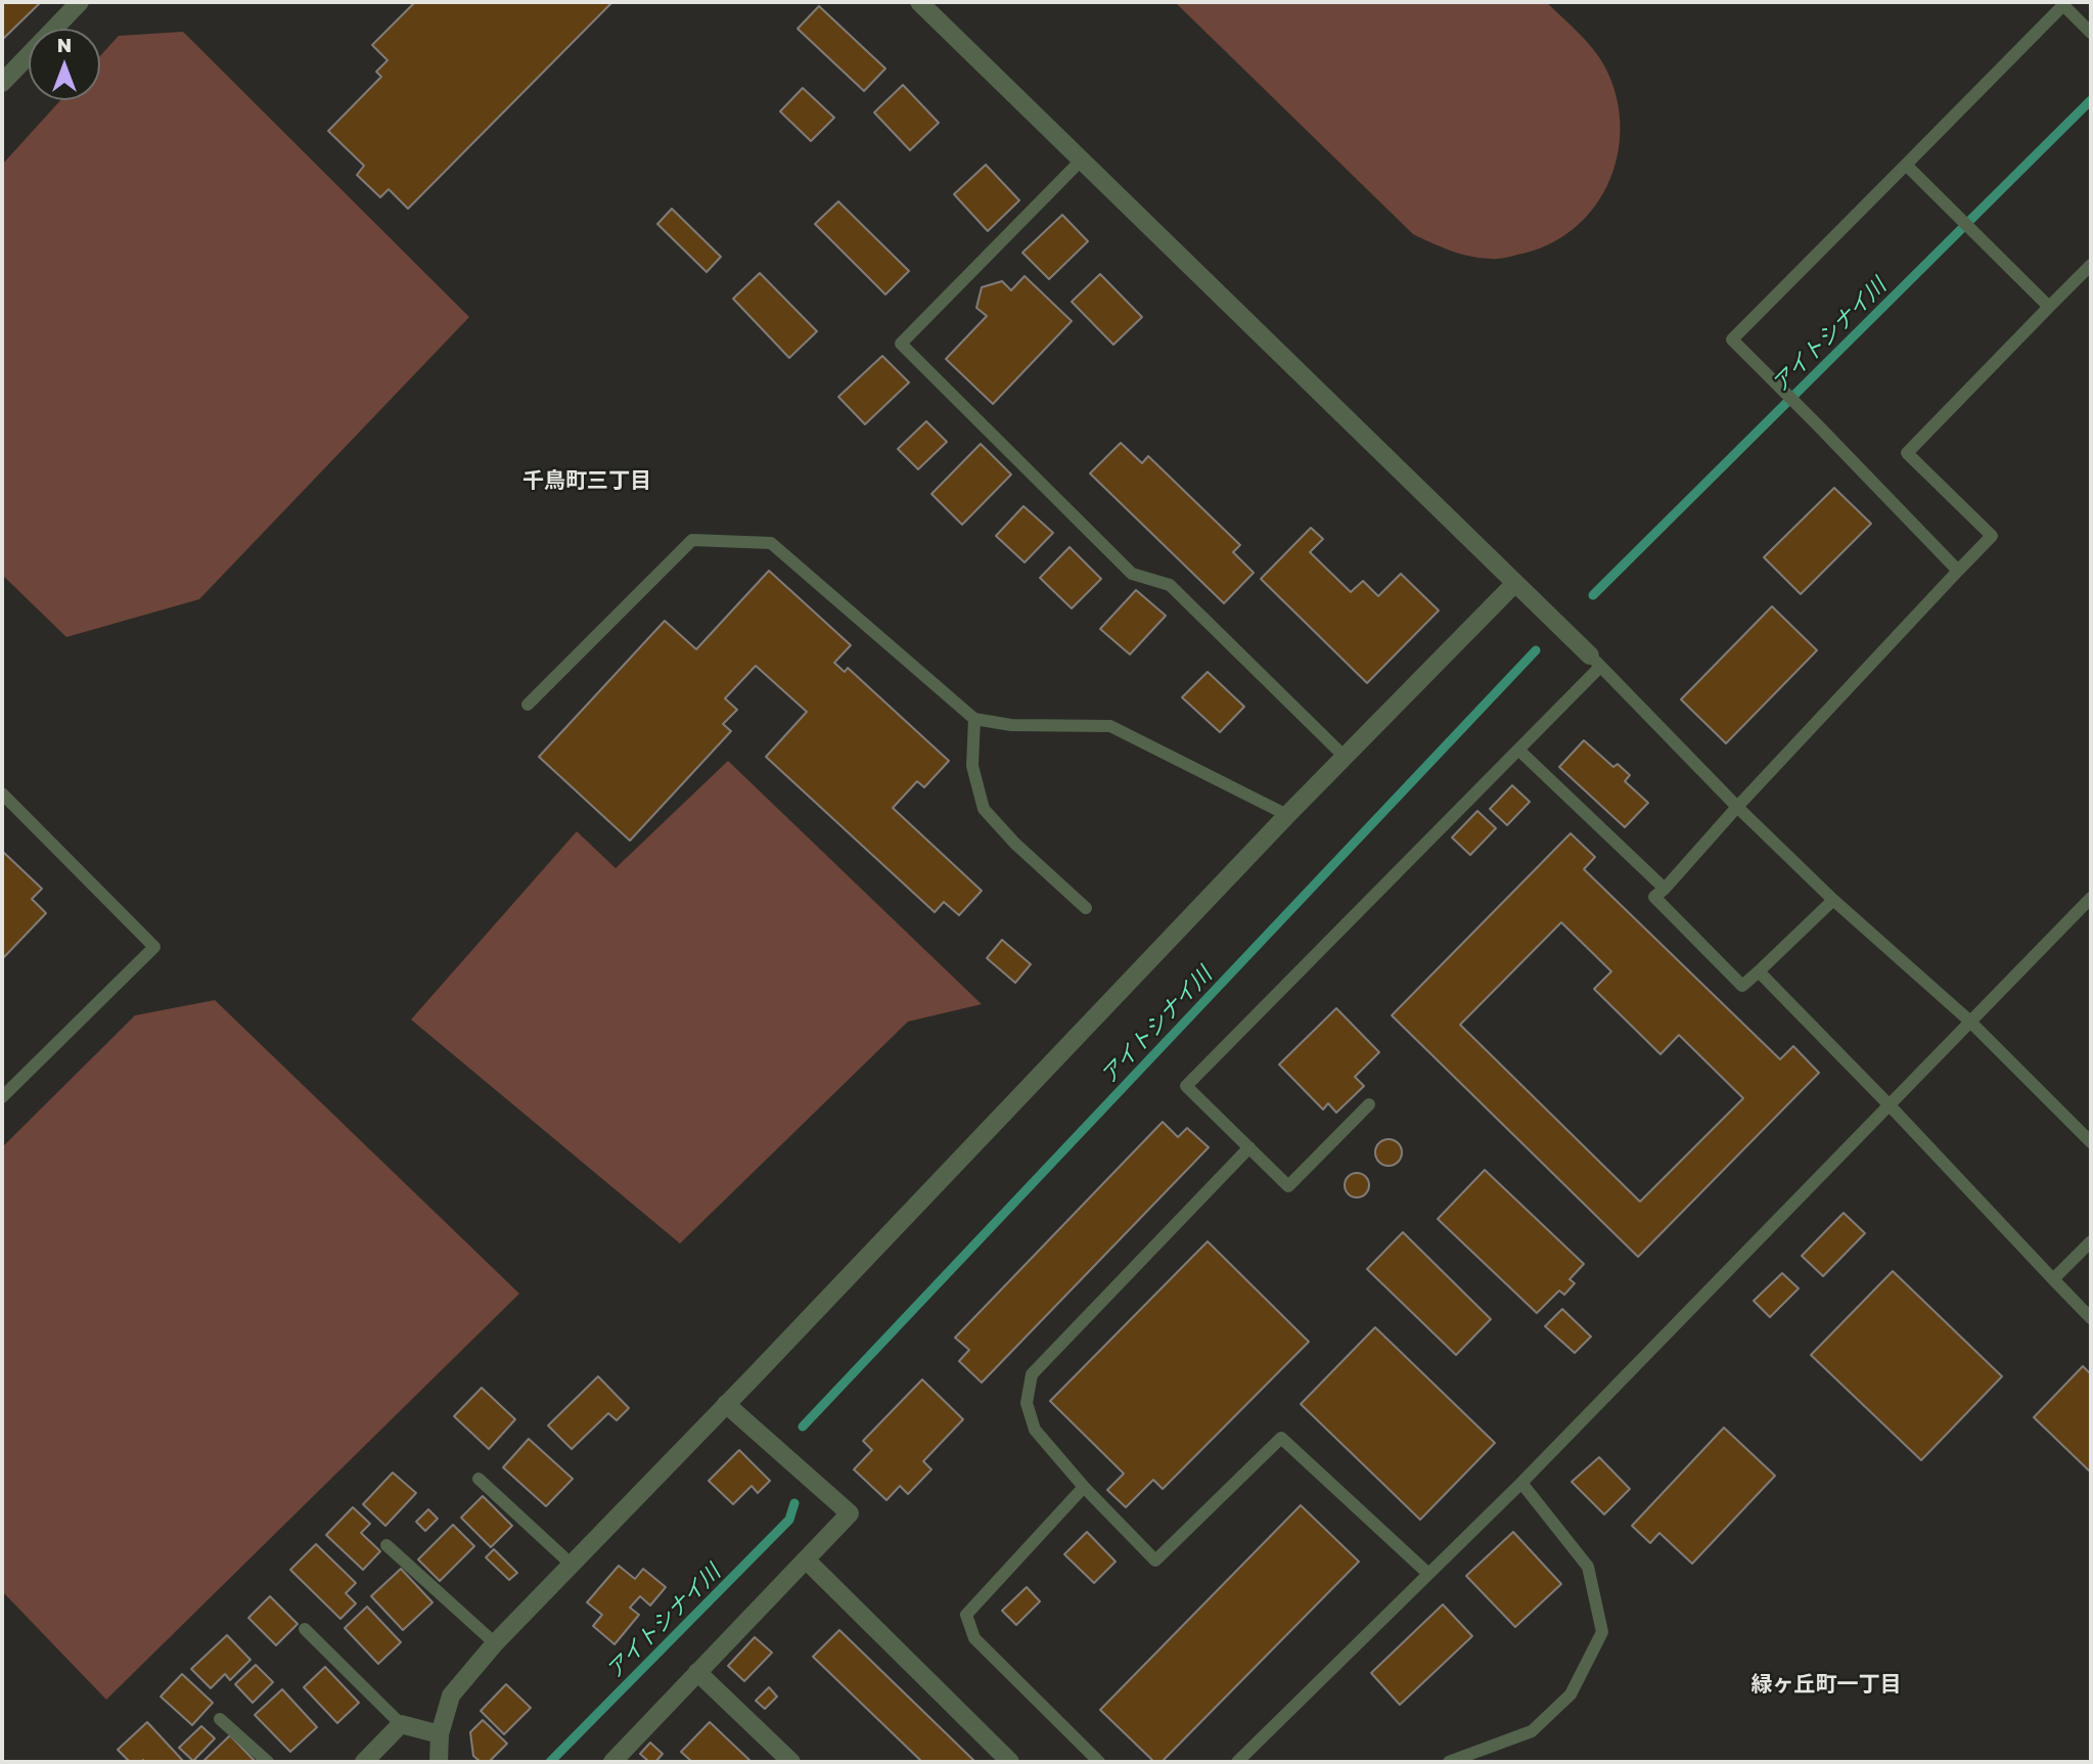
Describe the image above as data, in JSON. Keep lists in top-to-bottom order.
{
  "districts": ["千鳥町三丁目", "緑ヶ丘町一丁目"],
  "water": ["アイトシナイ川"],
  "north": "top"
}
